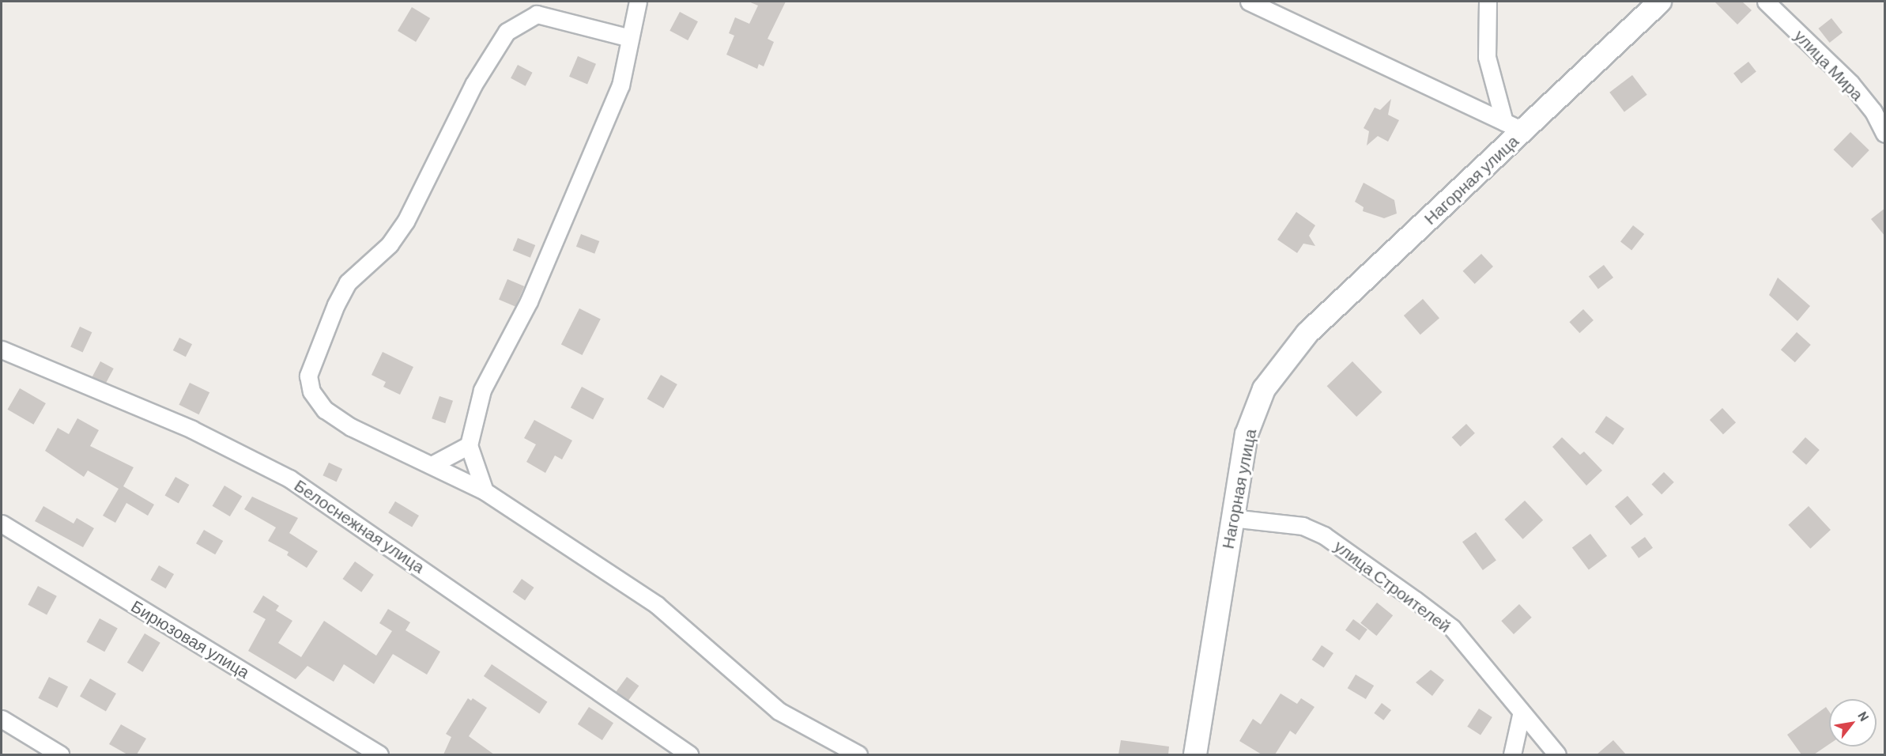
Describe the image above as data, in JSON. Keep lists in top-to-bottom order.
{
  "streets": {
    "street": [
      "улица Мира",
      "Нагорная улица",
      "Белоснежная улица",
      "улица Строителей",
      "Бирюзовая улица"
    ]
  },
  "crossings": [
    ["Нагорная улица", "улица Строителей"]
  ],
  "north": "top right"
}
